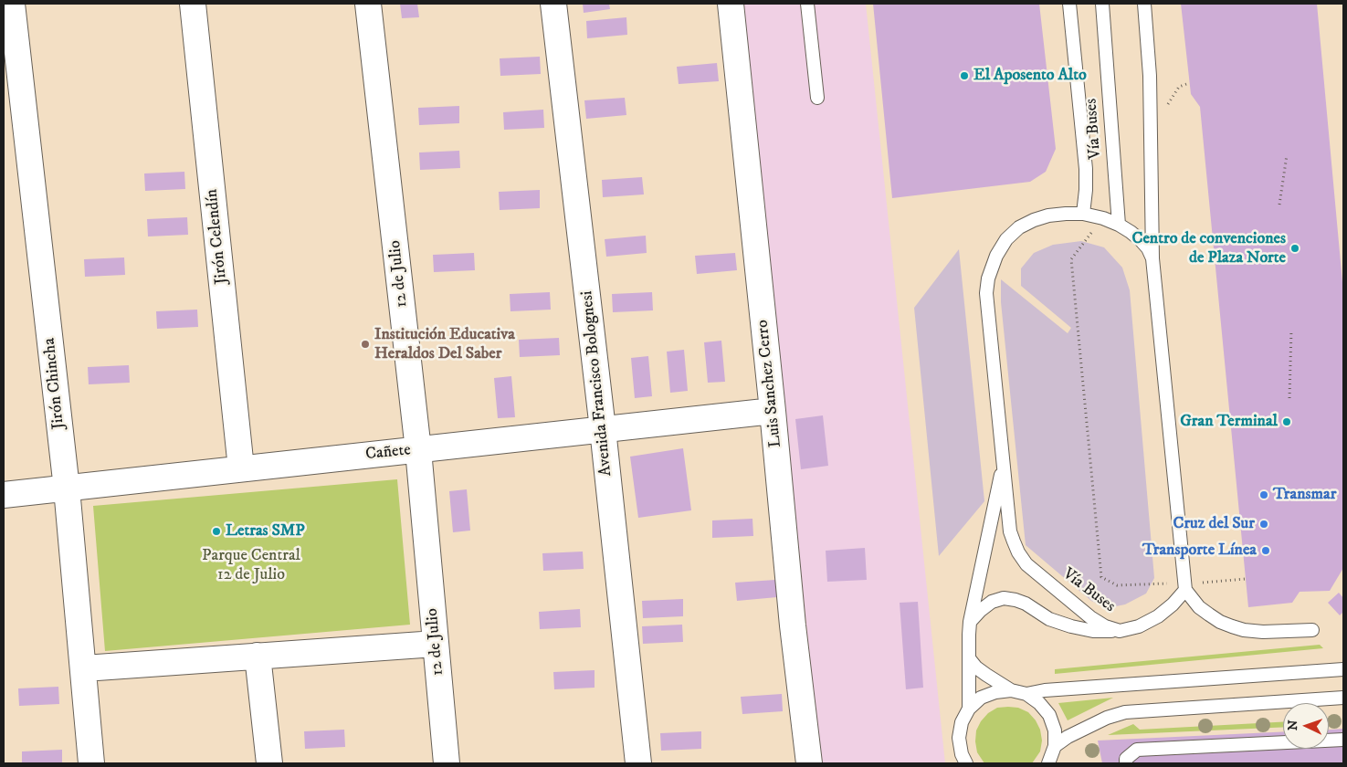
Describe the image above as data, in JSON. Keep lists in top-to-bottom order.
{
  "streets": {
    "street": [
      "Jirón Celendín",
      "12 de Julio",
      "Jirón Chincha",
      "Avenida Francisco Bolognesi",
      "Luis Sanchez Cerro",
      "Cañete"
    ],
    "lane": ["Vía Buses"]
  },
  "crossings": [
    ["Jirón Celendín", "Cañete"],
    ["12 de Julio", "Cañete"],
    ["Jirón Chincha", "Cañete"],
    ["Avenida Francisco Bolognesi", "Cañete"],
    ["Luis Sanchez Cerro", "Cañete"]
  ],
  "parks": ["Parque Central 12 de Julio"],
  "places": [
    "El Aposento Alto",
    "Centro de convenciones de Plaza Norte",
    "Institución Educativa Heraldos Del Saber",
    "Gran Terminal",
    "Transmar",
    "Cruz del Sur",
    "Letras SMP",
    "Transporte Línea"
  ],
  "north": "left"
}
